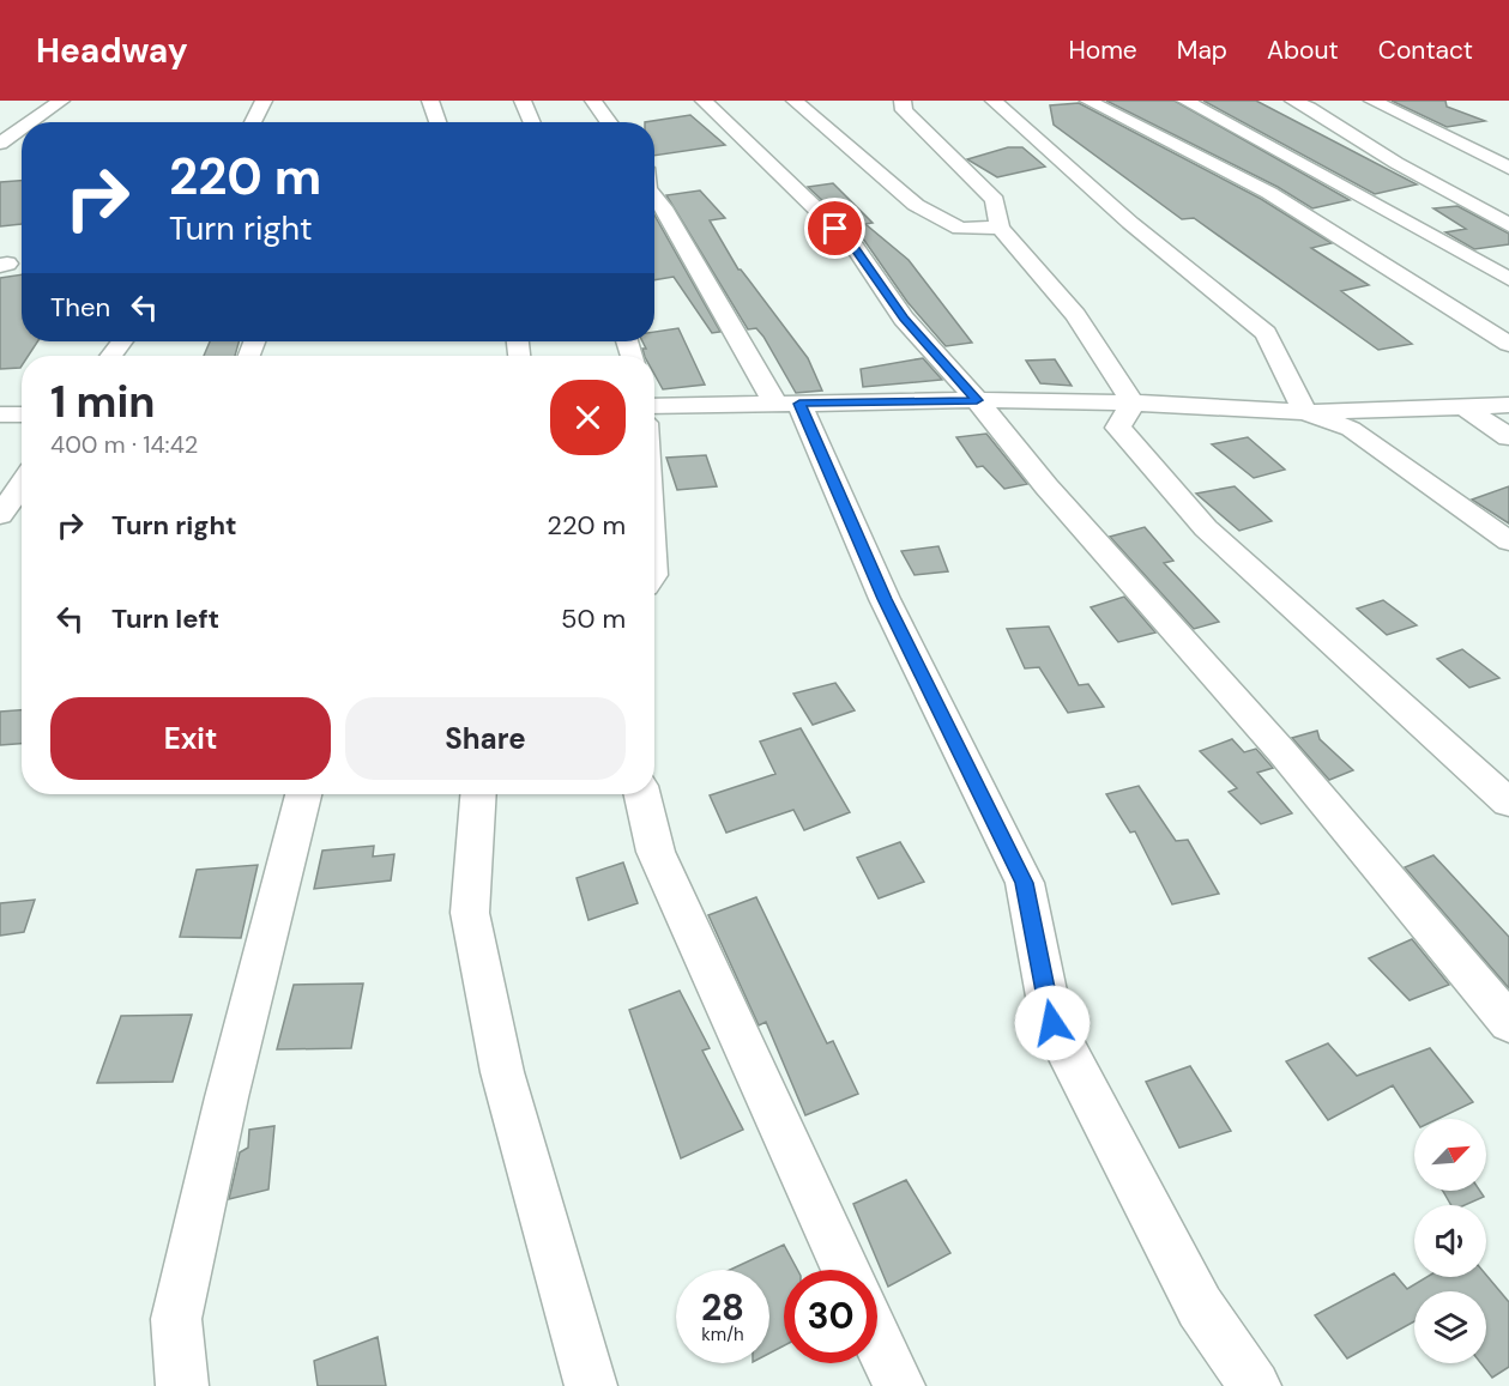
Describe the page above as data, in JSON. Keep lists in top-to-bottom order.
{
  "north": "top right",
  "page": {
    "header": "Headway",
    "nav": [
      "Home",
      "Map",
      "About",
      "Contact"
    ],
    "turn": ["220 m", "Turn right"],
    "then": "Then",
    "heading": ["1 min", "400 m · 14:42"],
    "list": [
      {
        "name": "Turn right",
        "value": "220 m"
      },
      {
        "name": "Turn left",
        "value": "50 m"
      }
    ],
    "buttons": ["Exit", "Share"],
    "speed": "28 km/h",
    "limit": "30"
  }
}
